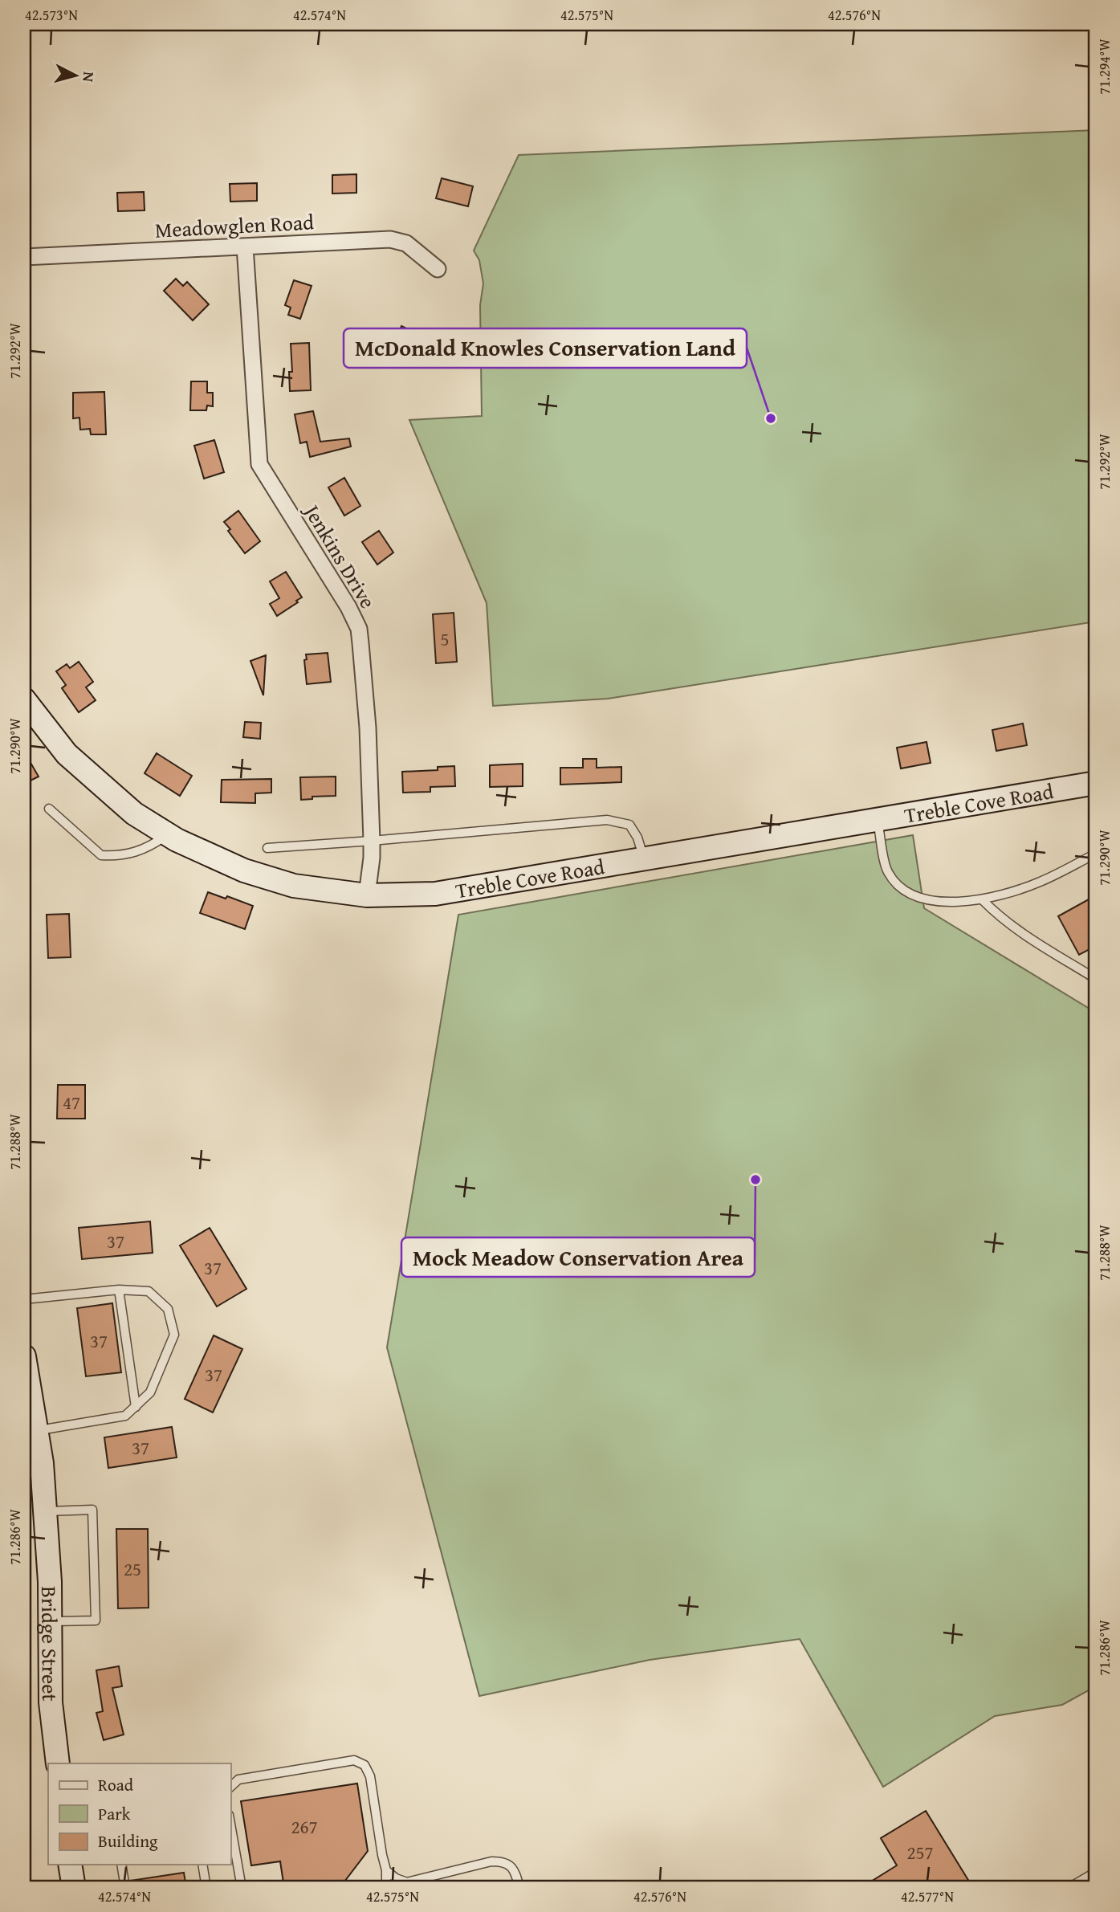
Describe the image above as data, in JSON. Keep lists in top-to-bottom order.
{
  "streets": {
    "main road": ["Treble Cove Road", "Bridge Street"],
    "street": ["Meadowglen Road", "Jenkins Drive"]
  },
  "crossings": [
    ["Meadowglen Road", "Jenkins Drive"],
    ["Jenkins Drive", "Treble Cove Road"]
  ],
  "places": ["McDonald Knowles Conservation Land", "Mock Meadow Conservation Area"],
  "house_numbers": [
    "5",
    "47",
    "37",
    "37",
    "37",
    "37",
    "37",
    "25",
    "267",
    "257"
  ],
  "legend": ["Road", "Park", "Building"],
  "north": "right",
  "coordinates": [
    "42.573°N",
    "42.574°N",
    "42.575°N",
    "42.576°N",
    "71.294°W",
    "71.292°W",
    "71.290°W",
    "71.288°W",
    "71.286°W",
    "42.577°N"
  ]
}
